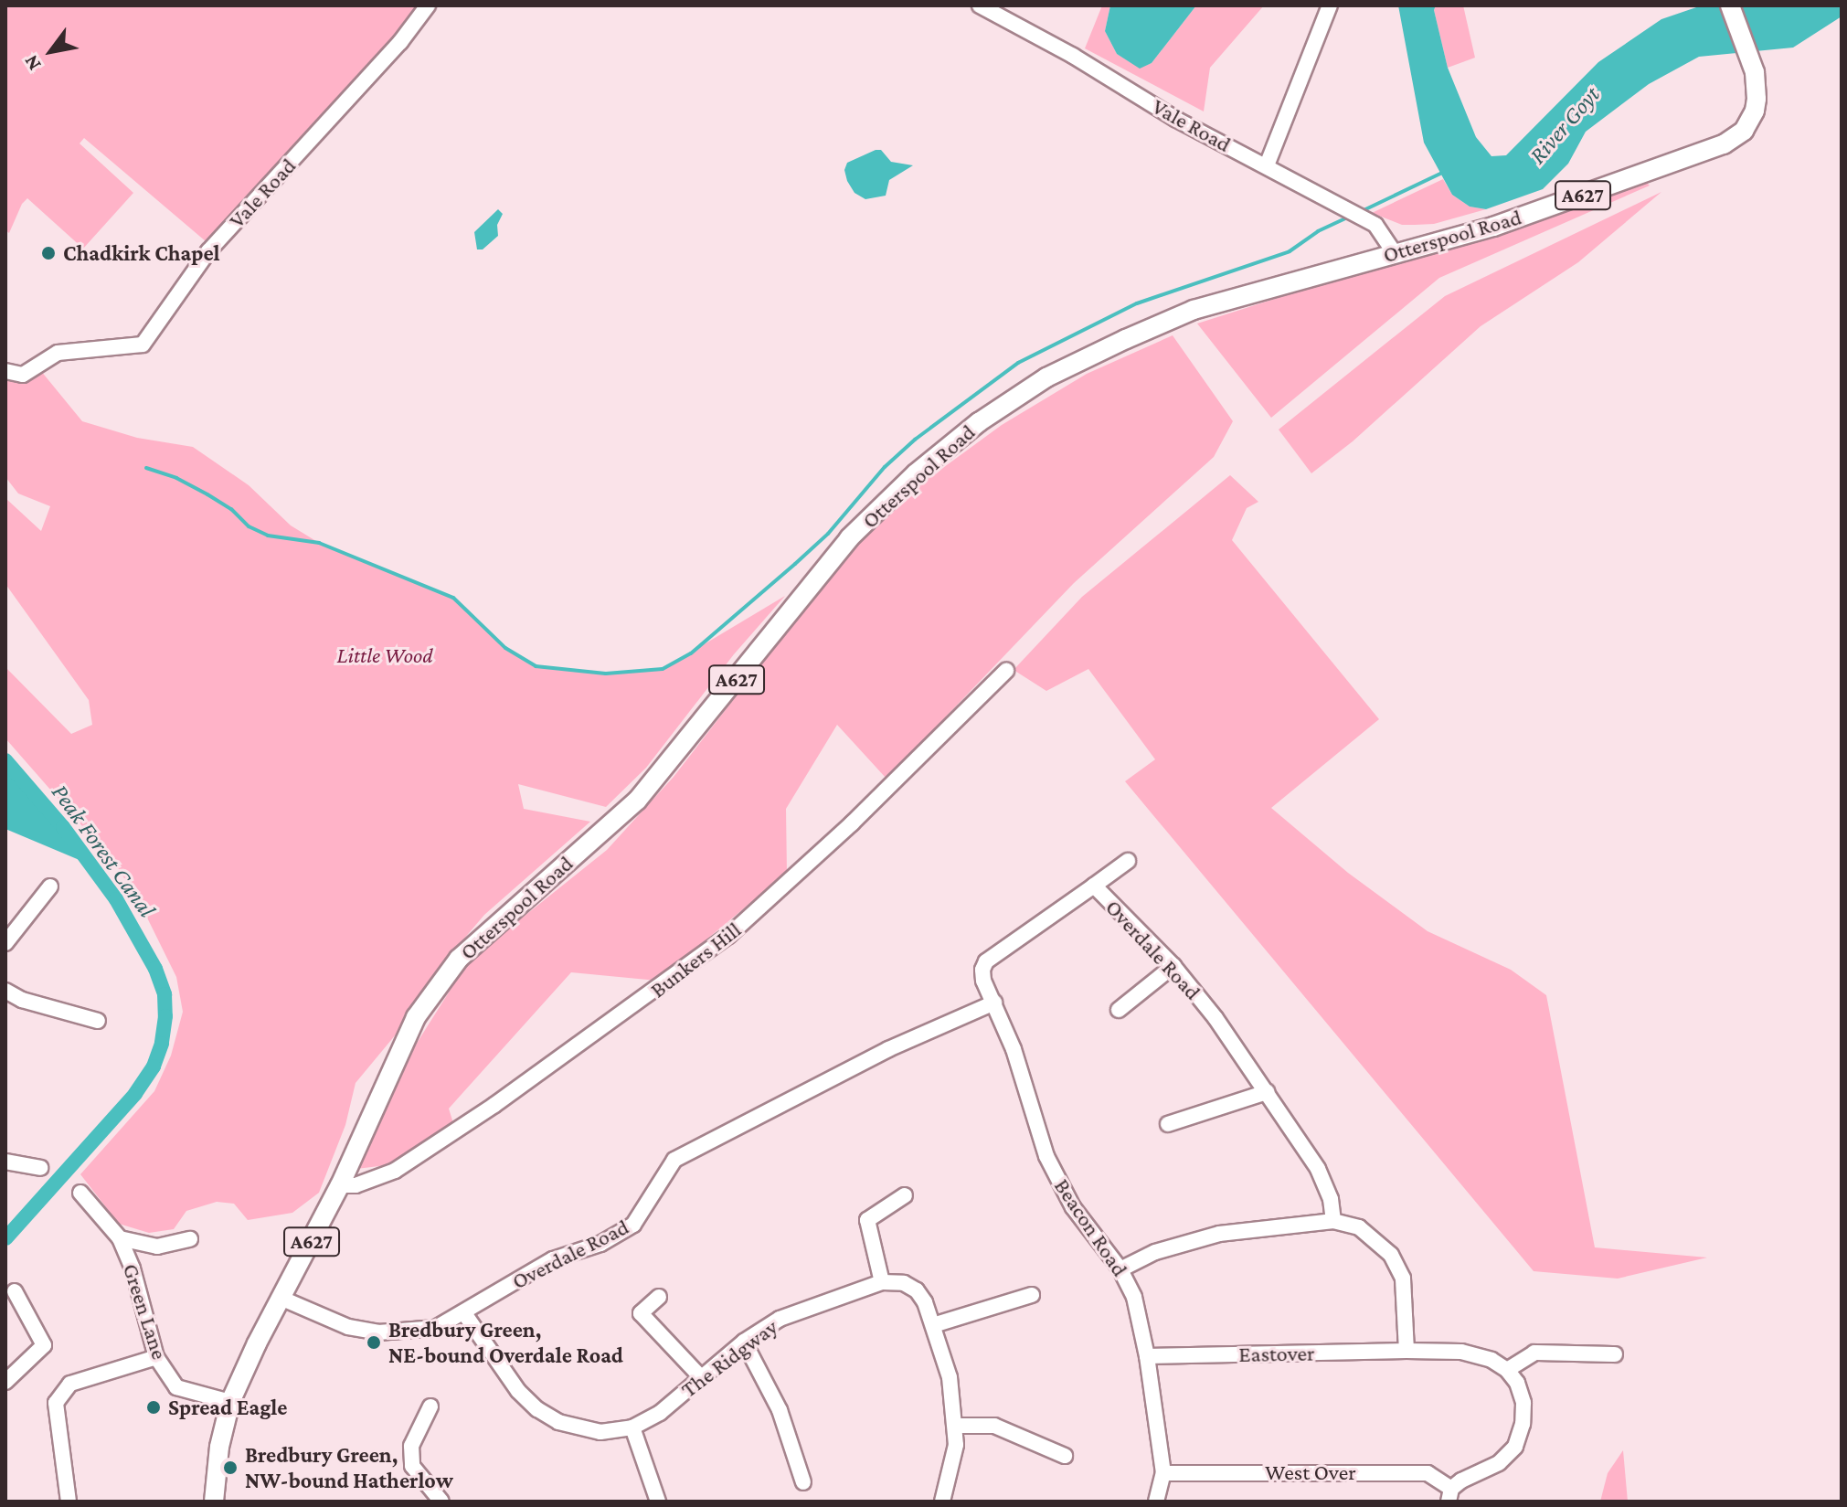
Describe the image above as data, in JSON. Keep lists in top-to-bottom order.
{
  "streets": {
    "main road": ["A627", "Otterspool Road"],
    "street": [
      "Vale Road",
      "Overdale Road",
      "Bunkers Hill",
      "Beacon Road",
      "Green Lane",
      "Eastover",
      "The Ridgway",
      "West Over"
    ]
  },
  "crossings": [
    ["Vale Road", "Otterspool Road"],
    ["A627", "Otterspool Road"],
    ["A627", "Overdale Road"],
    ["A627", "Bunkers Hill"],
    ["A627", "Green Lane"],
    ["Otterspool Road", "Bunkers Hill"],
    ["Overdale Road", "Beacon Road"],
    ["Overdale Road", "The Ridgway"],
    ["Beacon Road", "Eastover"],
    ["Beacon Road", "West Over"]
  ],
  "water": ["River Goyt", "Peak Forest Canal"],
  "parks": ["Little Wood"],
  "places": [
    "Chadkirk Chapel",
    "Bredbury Green, NE-bound Overdale Road",
    "Spread Eagle",
    "Bredbury Green, NW-bound Hatherlow"
  ],
  "north": "bottom left"
}
